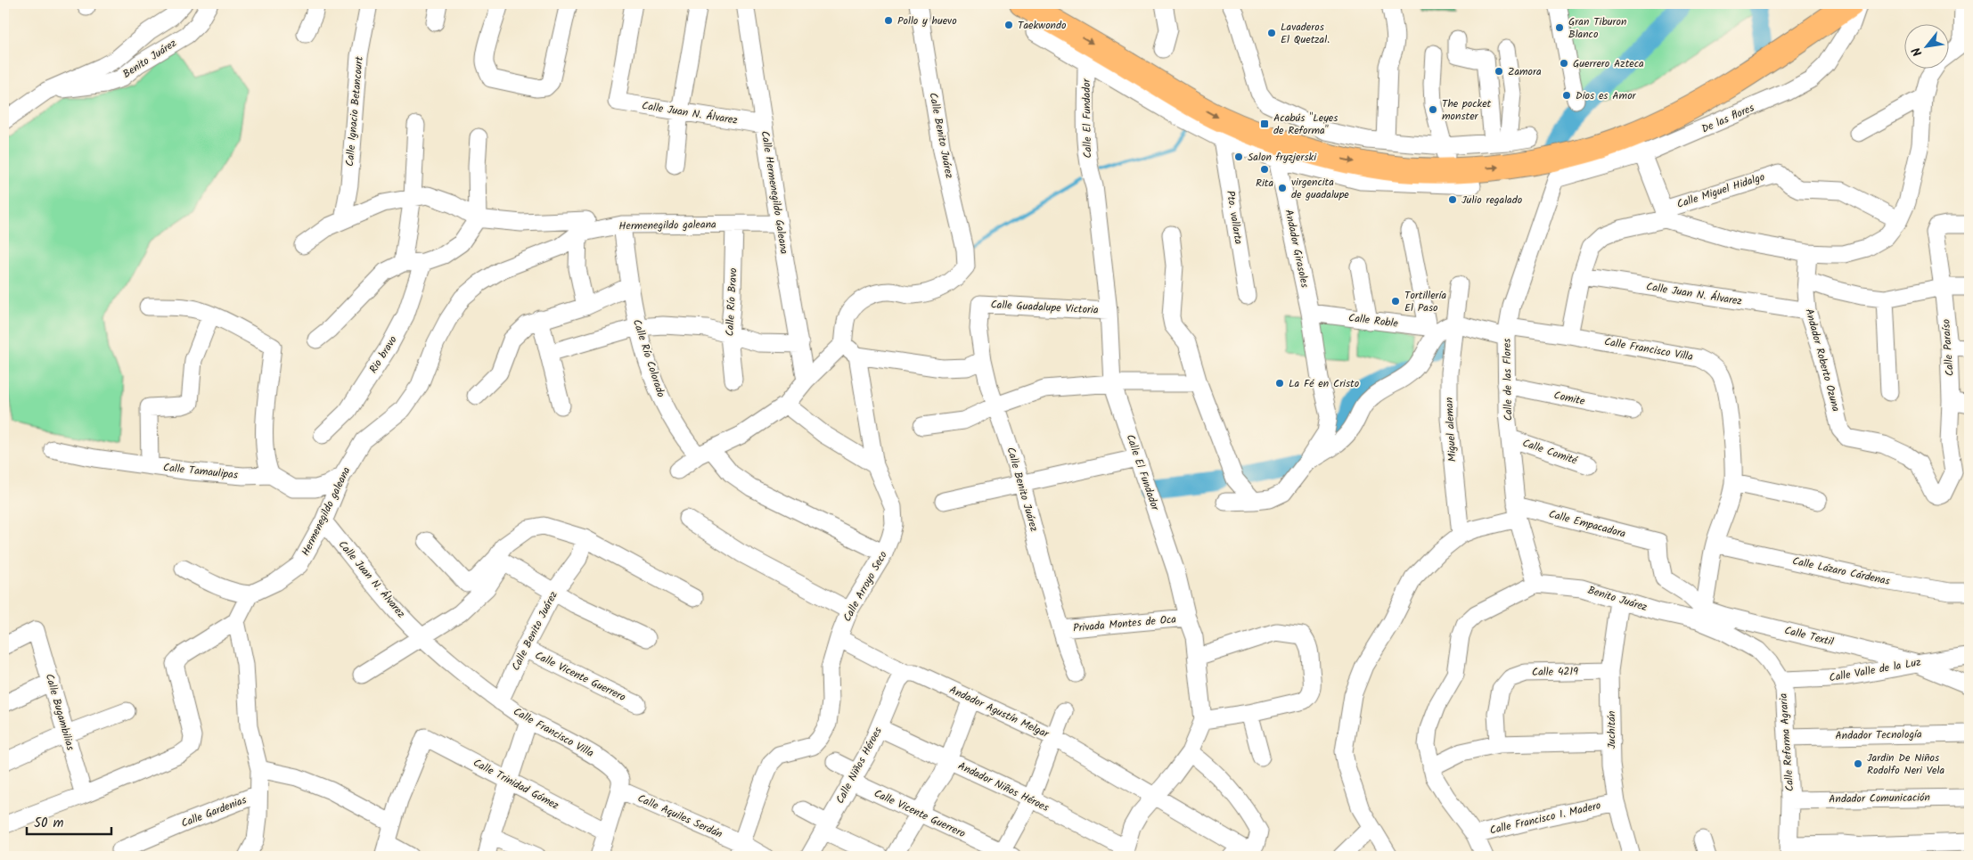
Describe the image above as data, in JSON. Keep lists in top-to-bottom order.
{
  "streets": {
    "street": [
      "Benito Juárez",
      "Calle Ignacio Betancourt",
      "Calle Juan N. Álvarez",
      "Calle El Fundador",
      "De las flores",
      "Calle Benito Juárez",
      "Calle Miguel Hidalgo",
      "Calle Hermenegildo Galeana",
      "Pto. vallarta",
      "Hermenegildo galeana",
      "Andador Girasoles",
      "Calle Río Bravo",
      "Calle Guadalupe Victoria",
      "Calle Roble",
      "Calle Paraíso",
      "Calle Francisco Villa",
      "Rio bravo",
      "Calle Río Colorado",
      "Andador Roberto Ozuna",
      "Calle de las Flores",
      "Comite",
      "Miguel aleman",
      "Calle Comité",
      "Calle Tamaulipas",
      "Calle Empacadora",
      "Calle Lázaro Cárdenas",
      "Calle Arroyo Seco",
      "Privada Montes de Oca",
      "Calle Textil",
      "Calle Valle de la Luz",
      "Calle 4219",
      "Calle Vicente Guerrero",
      "Calle Bugambilias",
      "Andador Agustín Melgar",
      "Juchitán",
      "Andador Tecnología",
      "Calle Reforma Agraria",
      "Calle Niños Héroes",
      "Calle Trinidad Gómez",
      "Andador Niños Héroes",
      "Andador Comunicación",
      "Calle Gardenias",
      "Calle Aquiles Serdán",
      "Calle Francisco I. Madero"
    ]
  },
  "crossings": [
    ["Benito Juárez", "Calle Francisco Villa"],
    ["Benito Juárez", "Calle de las Flores"],
    ["Benito Juárez", "Calle Empacadora"],
    ["Benito Juárez", "Calle Textil"],
    ["Benito Juárez", "Juchitán"],
    ["Benito Juárez", "Calle Reforma Agraria"],
    ["Calle Juan N. Álvarez", "Calle Miguel Hidalgo"],
    ["Calle Juan N. Álvarez", "Calle Hermenegildo Galeana"],
    ["Calle Juan N. Álvarez", "Hermenegildo galeana"],
    ["Calle Juan N. Álvarez", "Calle Francisco Villa"],
    ["Calle Juan N. Álvarez", "Andador Roberto Ozuna"],
    ["Calle El Fundador", "Calle Guadalupe Victoria"],
    ["Calle El Fundador", "Privada Montes de Oca"],
    ["Calle El Fundador", "Andador Agustín Melgar"],
    ["Calle El Fundador", "Andador Niños Héroes"],
    ["De las flores", "Calle de las Flores"],
    ["Calle Benito Juárez", "Calle Guadalupe Victoria"],
    ["Calle Benito Juárez", "Calle Francisco Villa"],
    ["Calle Benito Juárez", "Privada Montes de Oca"],
    ["Calle Benito Juárez", "Calle Vicente Guerrero"],
    ["Calle Hermenegildo Galeana", "Hermenegildo galeana"],
    ["Hermenegildo galeana", "Calle Río Bravo"],
    ["Hermenegildo galeana", "Calle Río Colorado"],
    ["Andador Girasoles", "Calle Roble"],
    ["Calle Paraíso", "Andador Roberto Ozuna"],
    ["Calle Francisco Villa", "Calle de las Flores"],
    ["Calle Francisco Villa", "Miguel aleman"],
    ["Calle Francisco Villa", "Calle Empacadora"],
    ["Calle Francisco Villa", "Calle Lázaro Cárdenas"],
    ["Calle Francisco Villa", "Calle Textil"],
    ["Calle Francisco Villa", "Calle Reforma Agraria"],
    ["Calle Francisco Villa", "Calle Aquiles Serdán"],
    ["Calle Río Colorado", "Calle Arroyo Seco"],
    ["Calle de las Flores", "Comite"],
    ["Calle de las Flores", "Calle Comité"],
    ["Calle de las Flores", "Calle Empacadora"],
    ["Calle Empacadora", "Calle Textil"],
    ["Calle Empacadora", "Calle Reforma Agraria"],
    ["Calle Arroyo Seco", "Andador Agustín Melgar"],
    ["Calle Arroyo Seco", "Calle Aquiles Serdán"],
    ["Calle Textil", "Calle Valle de la Luz"],
    ["Calle Textil", "Calle Reforma Agraria"],
    ["Calle Valle de la Luz", "Calle Reforma Agraria"],
    ["Calle 4219", "Juchitán"],
    ["Calle Vicente Guerrero", "Calle Niños Héroes"],
    ["Andador Agustín Melgar", "Calle Niños Héroes"],
    ["Juchitán", "Calle Francisco I. Madero"],
    ["Andador Tecnología", "Calle Reforma Agraria"],
    ["Calle Reforma Agraria", "Andador Comunicación"],
    ["Calle Niños Héroes", "Andador Niños Héroes"]
  ],
  "places": {
    "other": [
      "Pollo y huevo",
      "Taekwondo",
      "Gran Tiburon Blanco",
      "Lavaderos El Quetzal.",
      "Guerrero Azteca",
      "Zamora",
      "Dios es Amor",
      "The pocket monster",
      "Salon fryzjerski",
      "Rita",
      "virgencita de guadalupe",
      "Julio regalado",
      "Tortillería El Paso",
      "La Fé en Cristo",
      "Jardin De Niños Rodolfo Neri Vela"
    ],
    "transit": ["Acabús \"Leyes de Reforma\""]
  },
  "scale_bar": "50 m",
  "north": "bottom left"
}
